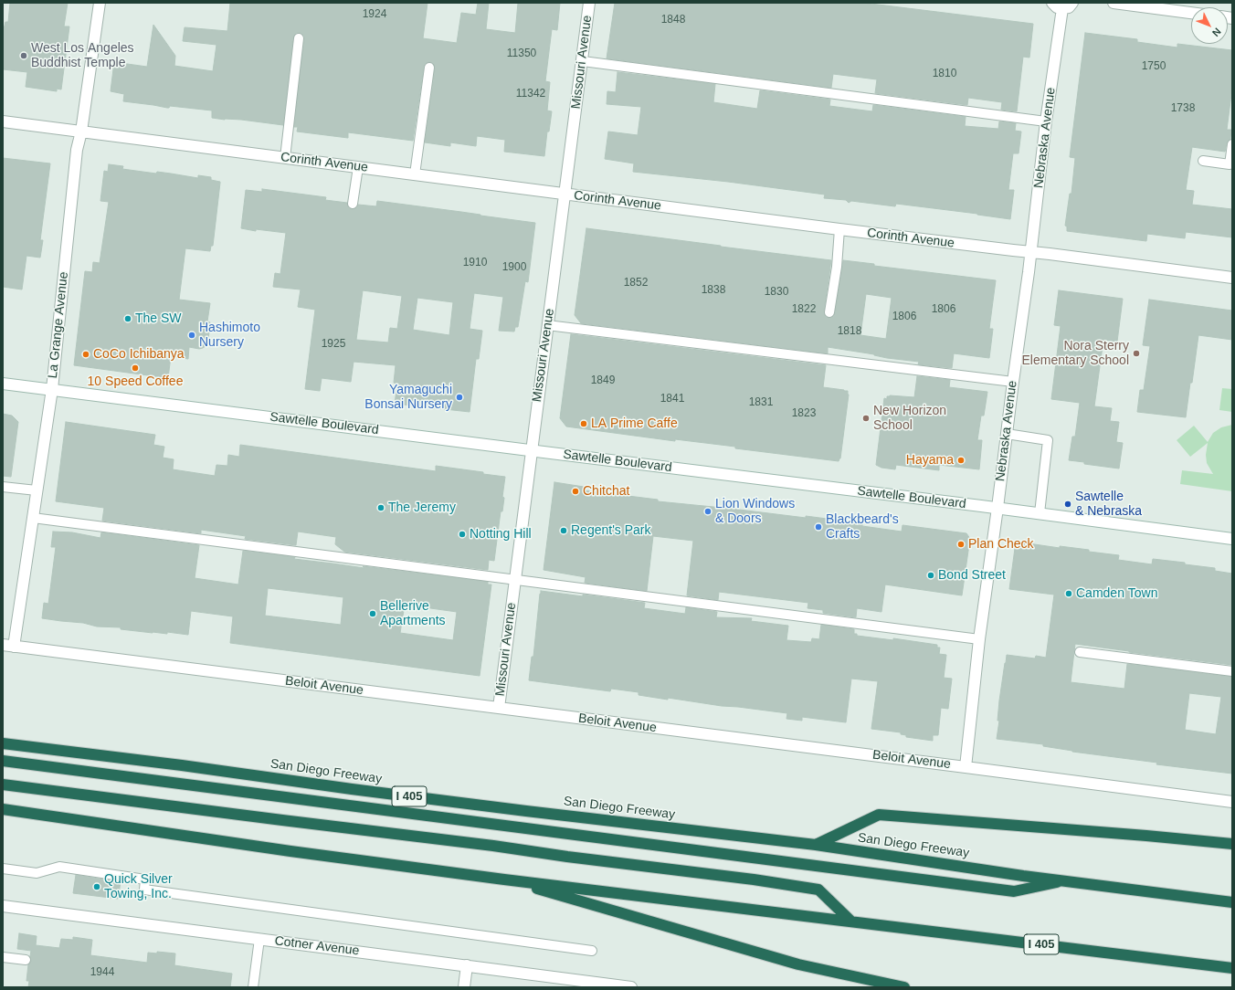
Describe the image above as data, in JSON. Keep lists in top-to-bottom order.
{
  "streets": {
    "highway": ["San Diego Freeway", "I 405"],
    "street": [
      "Missouri Avenue",
      "Nebraska Avenue",
      "Corinth Avenue",
      "La Grange Avenue",
      "Sawtelle Boulevard",
      "Beloit Avenue",
      "Cotner Avenue"
    ]
  },
  "crossings": [
    ["Missouri Avenue", "Corinth Avenue"],
    ["Missouri Avenue", "Sawtelle Boulevard"],
    ["Missouri Avenue", "Beloit Avenue"],
    ["Nebraska Avenue", "Corinth Avenue"],
    ["Nebraska Avenue", "Sawtelle Boulevard"],
    ["Nebraska Avenue", "Beloit Avenue"],
    ["Corinth Avenue", "La Grange Avenue"],
    ["La Grange Avenue", "Sawtelle Boulevard"],
    ["La Grange Avenue", "Beloit Avenue"]
  ],
  "places": [
    "West Los Angeles Buddhist Temple",
    "The SW",
    "Hashimoto Nursery",
    "Nora Sterry Elementary School",
    "CoCo Ichibanya",
    "10 Speed Coffee",
    "Yamaguchi Bonsai Nursery",
    "New Horizon School",
    "LA Prime Caffe",
    "Hayama",
    "Chitchat",
    "Sawtelle & Nebraska",
    "The Jeremy",
    "Lion Windows & Doors",
    "Blackbeard's Crafts",
    "Regent's Park",
    "Notting Hill",
    "Plan Check",
    "Bond Street",
    "Camden Town",
    "Bellerive Apartments",
    "Quick Silver Towing, Inc."
  ],
  "house_numbers": [
    "1924",
    "1848",
    "11350",
    "1750",
    "1810",
    "11342",
    "1738",
    "1910",
    "1900",
    "1852",
    "1838",
    "1830",
    "1822",
    "1806",
    "1806",
    "1818",
    "1925",
    "1849",
    "1841",
    "1831",
    "1823",
    "1944"
  ],
  "north": "bottom right"
}
